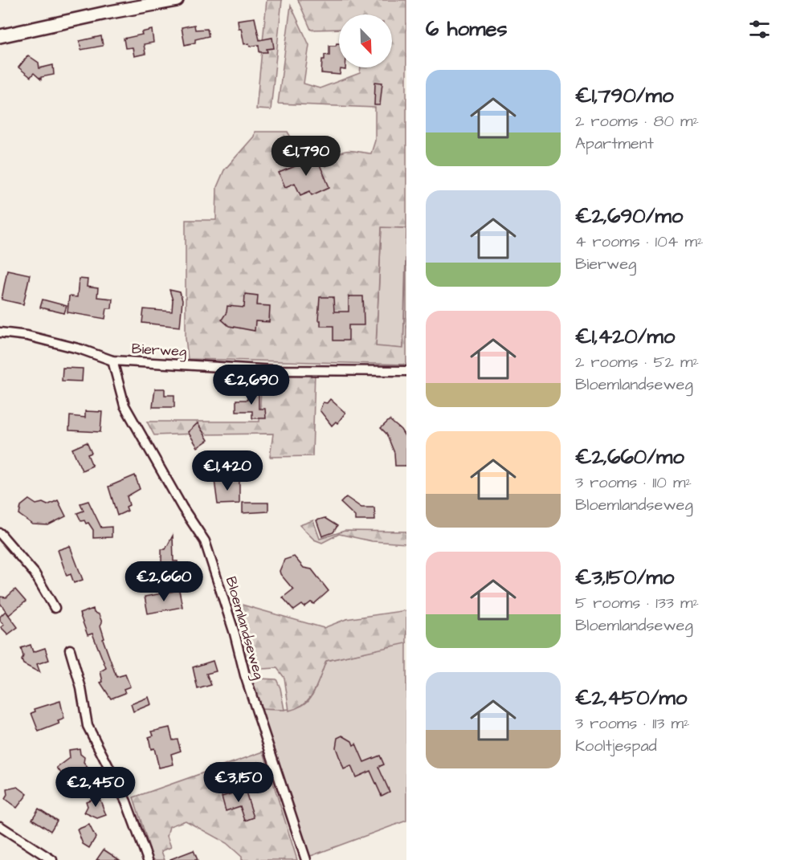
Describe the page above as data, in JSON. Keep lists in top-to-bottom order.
{
  "streets": {
    "street": ["Bierweg", "Bloemlandseweg"]
  },
  "crossings": [
    ["Bierweg", "Bloemlandseweg"]
  ],
  "north": "bottom right",
  "page": {
    "heading": "6 homes",
    "list": [
      {
        "name": "€1,790/mo",
        "note": "2 rooms · 80 m² · Apartment"
      },
      {
        "name": "€2,690/mo",
        "note": "4 rooms · 104 m² · Bierweg"
      },
      {
        "name": "€1,420/mo",
        "note": "2 rooms · 52 m² · Bloemlandseweg"
      },
      {
        "name": "€2,660/mo",
        "note": "3 rooms · 110 m² · Bloemlandseweg"
      },
      {
        "name": "€3,150/mo",
        "note": "5 rooms · 133 m² · Bloemlandseweg"
      },
      {
        "name": "€2,450/mo",
        "note": "3 rooms · 113 m² · Kooltjespad"
      }
    ],
    "price": [
      "€1,790",
      "€2,690",
      "€1,420",
      "€2,660",
      "€3,150",
      "€2,450"
    ]
  }
}
